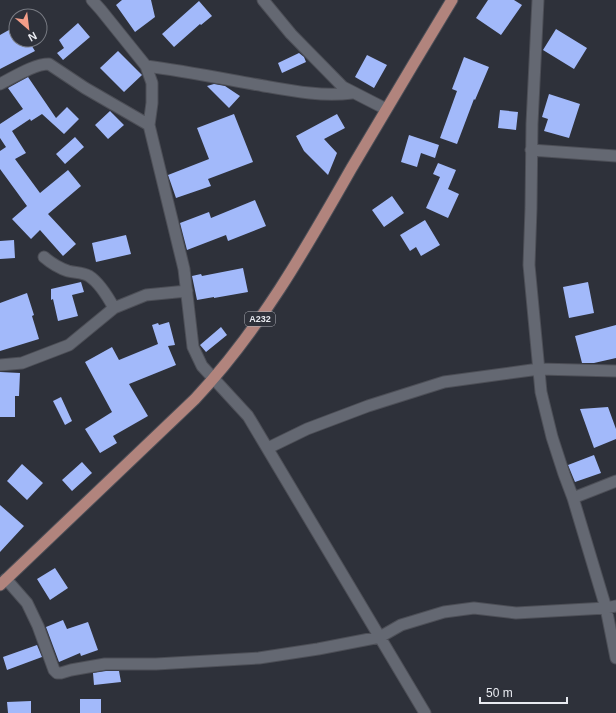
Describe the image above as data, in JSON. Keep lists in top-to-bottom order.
{
  "streets": {
    "main road": ["A232"]
  },
  "scale_bar": "50 m",
  "north": "bottom right"
}
